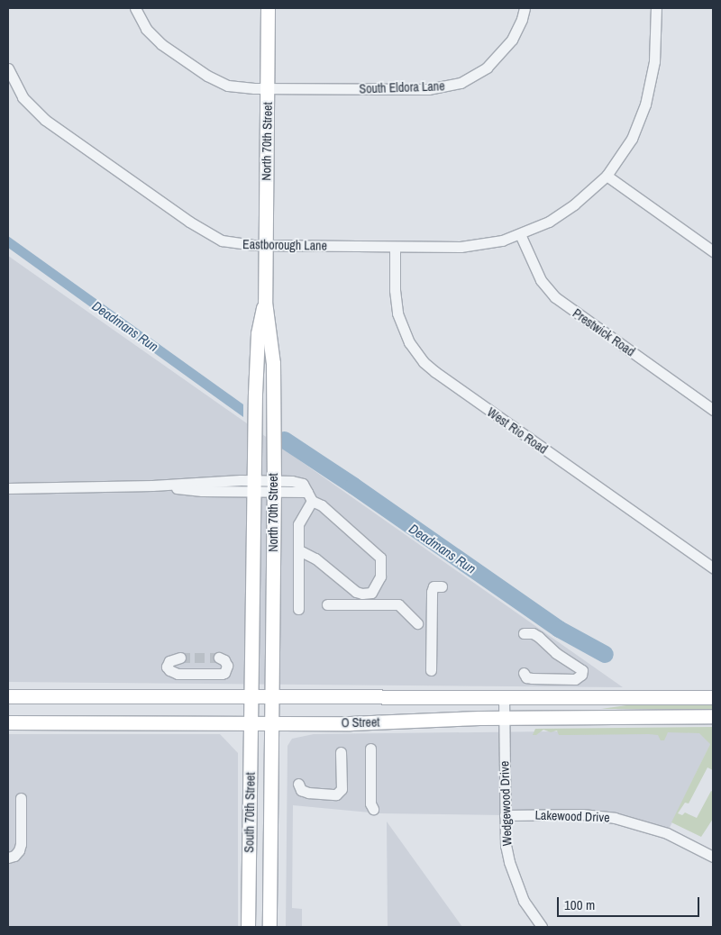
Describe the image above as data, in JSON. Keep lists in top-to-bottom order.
{
  "streets": {
    "main road": ["North 70th Street", "O Street", "South 70th Street"],
    "street": [
      "South Eldora Lane",
      "Eastborough Lane",
      "Prestwick Road",
      "West Rio Road",
      "Wedgewood Drive",
      "Lakewood Drive"
    ]
  },
  "crossings": [
    ["South Eldora Lane", "North 70th Street"],
    ["North 70th Street", "Eastborough Lane"],
    ["North 70th Street", "O Street"],
    ["North 70th Street", "South 70th Street"],
    ["Eastborough Lane", "Prestwick Road"],
    ["Eastborough Lane", "West Rio Road"],
    ["O Street", "Wedgewood Drive"],
    ["O Street", "South 70th Street"],
    ["Wedgewood Drive", "Lakewood Drive"]
  ],
  "water": ["Deadmans Run"],
  "scale_bar": "100 m"
}
